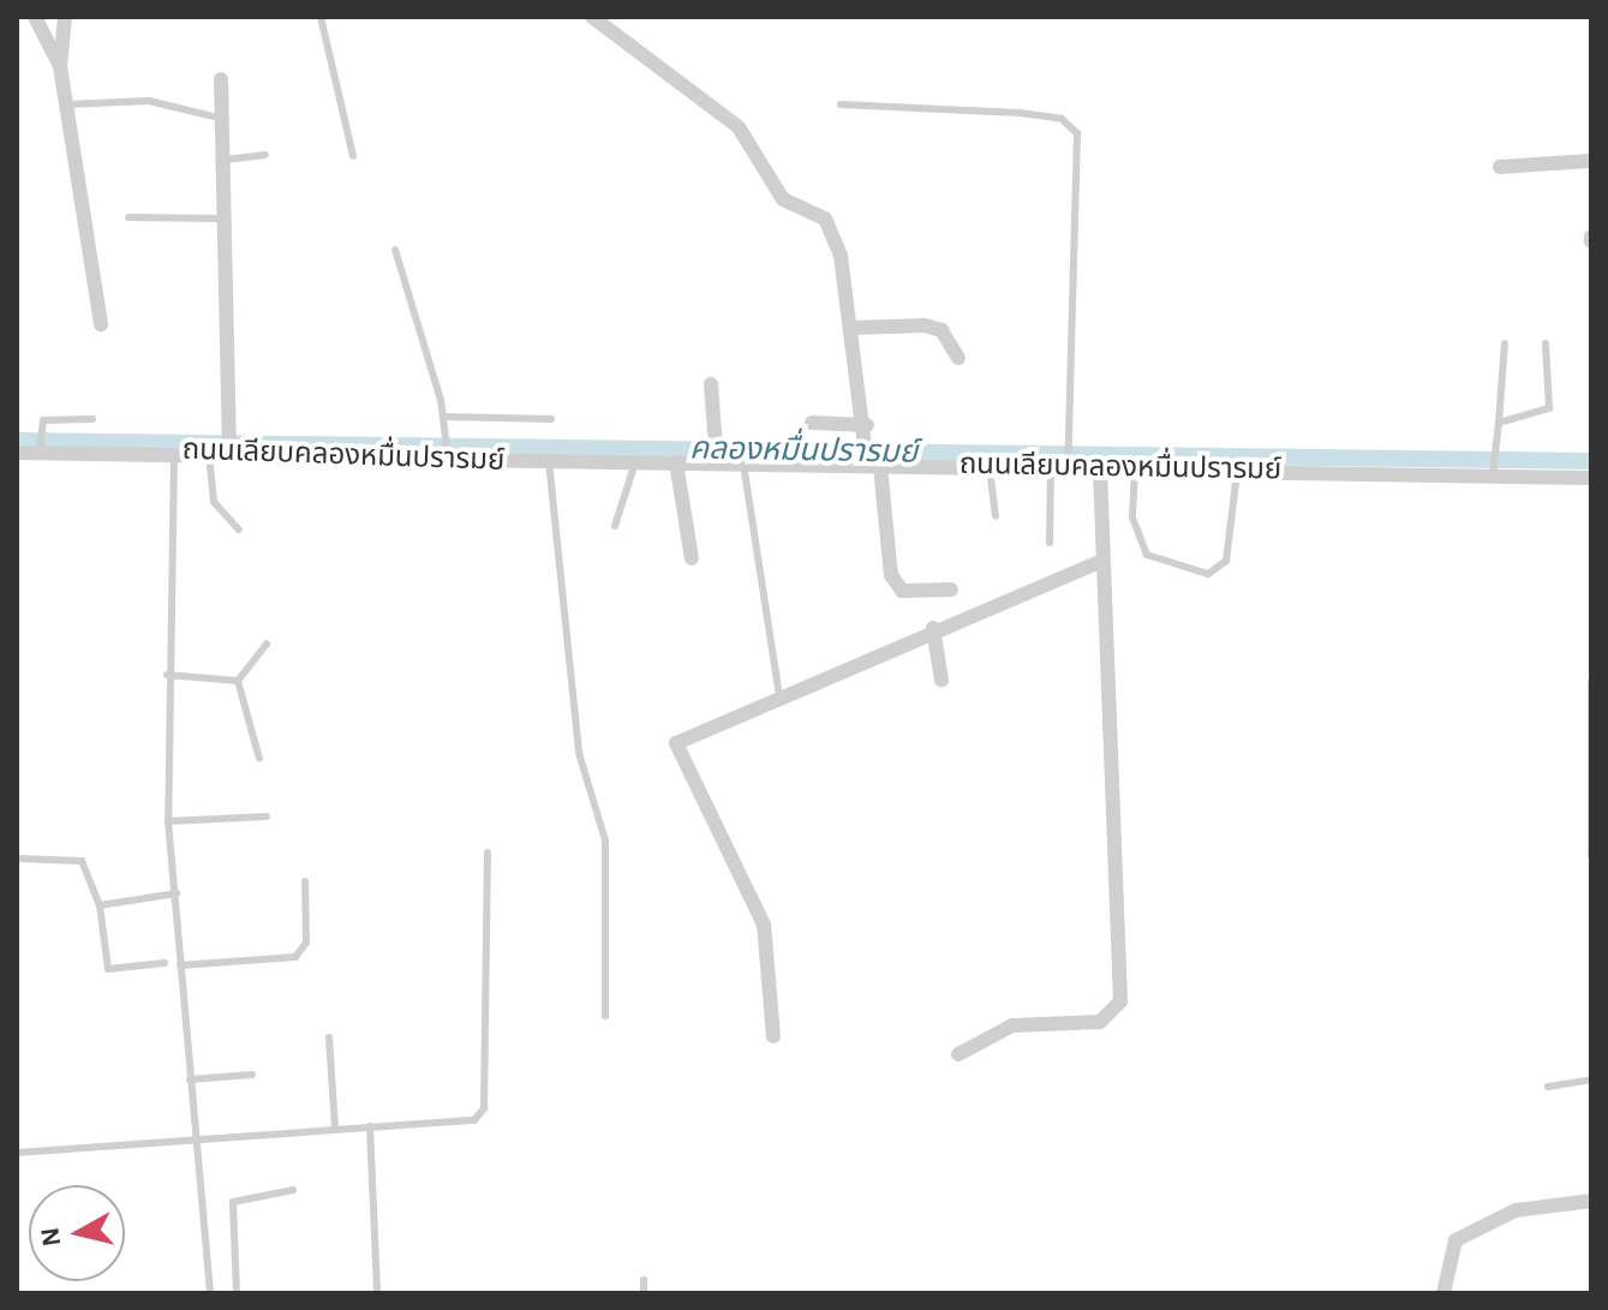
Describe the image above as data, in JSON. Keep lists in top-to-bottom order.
{
  "streets": {
    "street": ["ถนนเลียบคลองหมื่นปรารมย์"]
  },
  "water": ["คลองหมื่นปรารมย์"],
  "north": "left"
}
